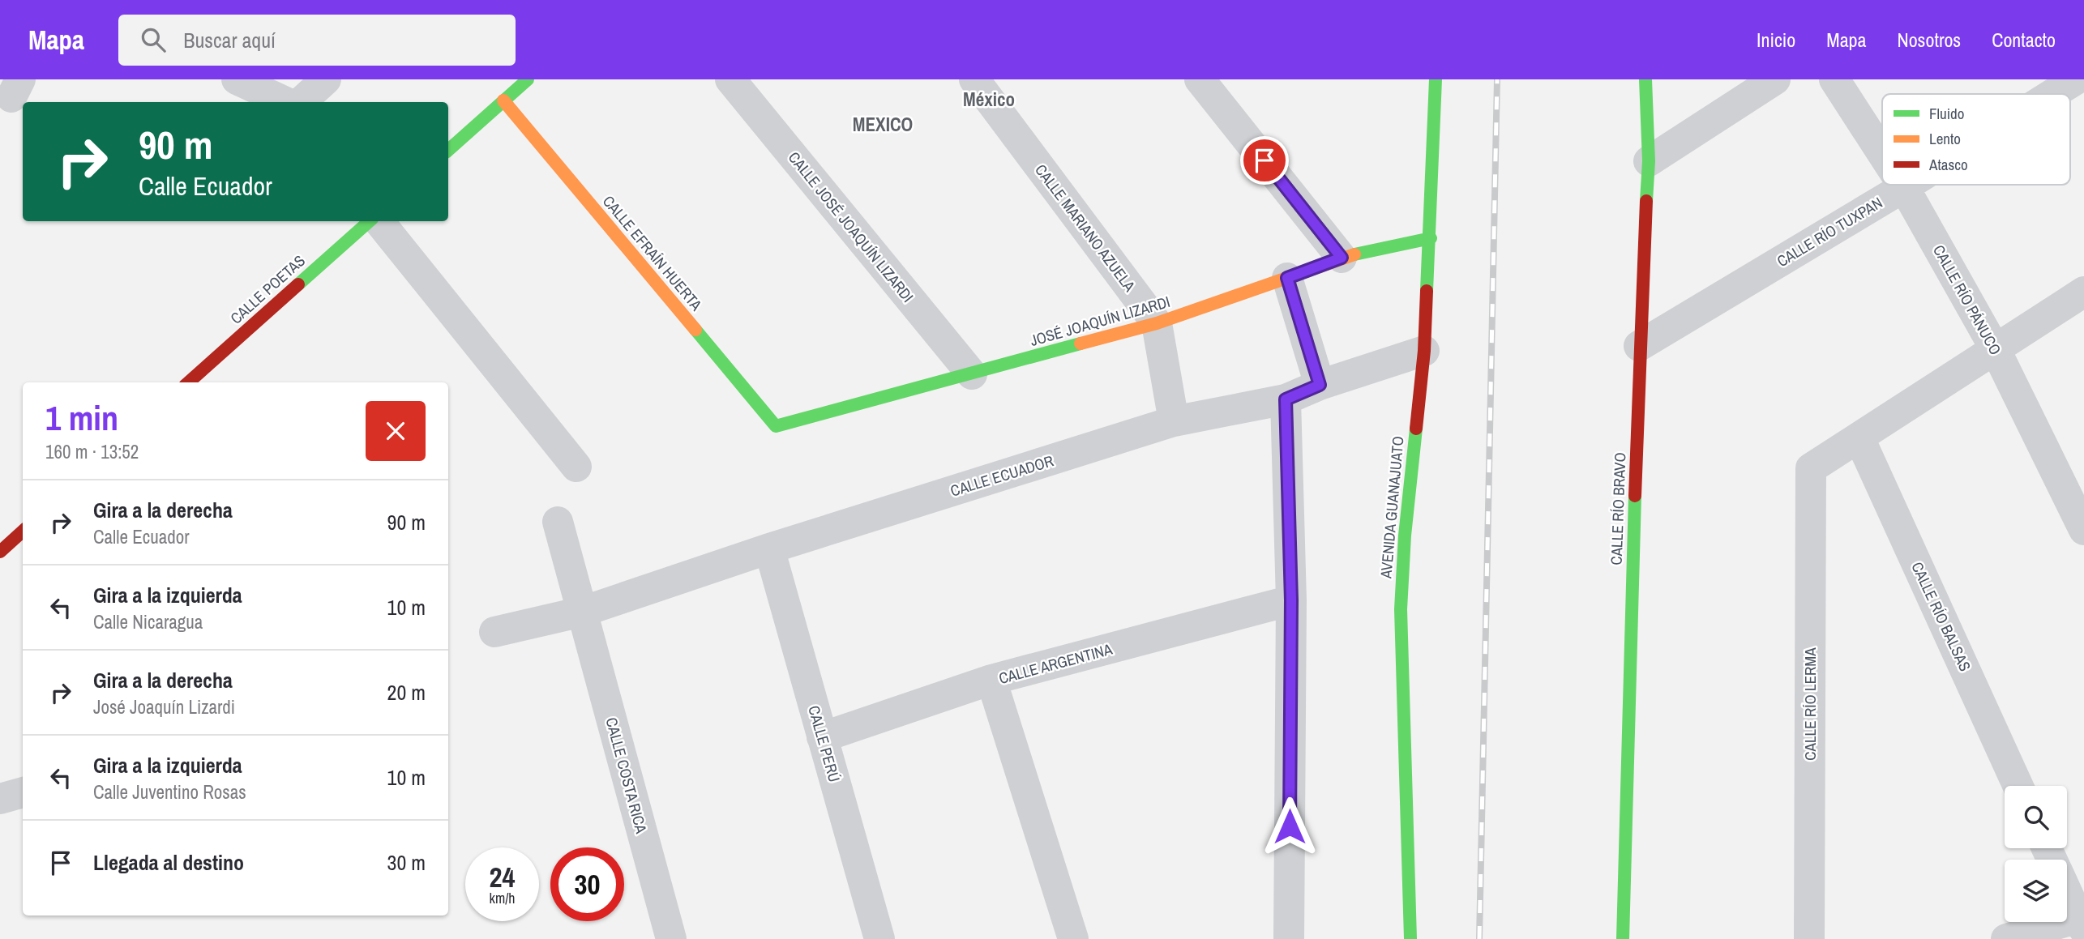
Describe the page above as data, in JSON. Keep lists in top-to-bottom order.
{
  "streets": {
    "street": [
      "CALLE JOSÉ JOAQUÍN LIZARDI",
      "CALLE MARIANO AZUELA",
      "CALLE RÍO TUXPAN",
      "CALLE EFRAÍN HUERTA",
      "CALLE POETAS",
      "CALLE RÍO PÁNUCO",
      "JOSÉ JOAQUÍN LIZARDI",
      "CALLE ECUADOR",
      "AVENIDA GUANAJUATO",
      "CALLE RÍO BRAVO",
      "CALLE RÍO BALSAS",
      "CALLE ARGENTINA",
      "CALLE RÍO LERMA",
      "CALLE PERÚ",
      "CALLE COSTA RICA"
    ]
  },
  "crossings": [
    ["CALLE JOSÉ JOAQUÍN LIZARDI", "JOSÉ JOAQUÍN LIZARDI"],
    ["CALLE MARIANO AZUELA", "JOSÉ JOAQUÍN LIZARDI"],
    ["CALLE MARIANO AZUELA", "CALLE ECUADOR"],
    ["CALLE RÍO TUXPAN", "CALLE RÍO PÁNUCO"],
    ["CALLE RÍO TUXPAN", "CALLE RÍO BRAVO"],
    ["CALLE EFRAÍN HUERTA", "JOSÉ JOAQUÍN LIZARDI"],
    ["JOSÉ JOAQUÍN LIZARDI", "AVENIDA GUANAJUATO"],
    ["CALLE ECUADOR", "AVENIDA GUANAJUATO"],
    ["CALLE ECUADOR", "CALLE PERÚ"],
    ["CALLE ECUADOR", "CALLE COSTA RICA"],
    ["CALLE RÍO BALSAS", "CALLE RÍO LERMA"],
    ["CALLE ARGENTINA", "CALLE PERÚ"]
  ],
  "districts": ["México", "MEXICO"],
  "legend": ["Fluido", "Lento", "Atasco"],
  "page": {
    "header": "Mapa",
    "search": "Buscar aquí",
    "nav": [
      "Inicio",
      "Mapa",
      "Nosotros",
      "Contacto"
    ],
    "turn": ["90 m", "Calle Ecuador"],
    "heading": ["1 min", "160 m · 13:52"],
    "list": [
      {
        "name": "Gira a la derecha",
        "note": "Calle Ecuador",
        "value": "90 m"
      },
      {
        "name": "Gira a la izquierda",
        "note": "Calle Nicaragua",
        "value": "10 m"
      },
      {
        "name": "Gira a la derecha",
        "note": "José Joaquín Lizardi",
        "value": "20 m"
      },
      {
        "name": "Gira a la izquierda",
        "note": "Calle Juventino Rosas",
        "value": "10 m"
      },
      {
        "name": "Llegada al destino",
        "value": "30 m"
      }
    ],
    "speed": "24 km/h",
    "limit": "30"
  }
}
